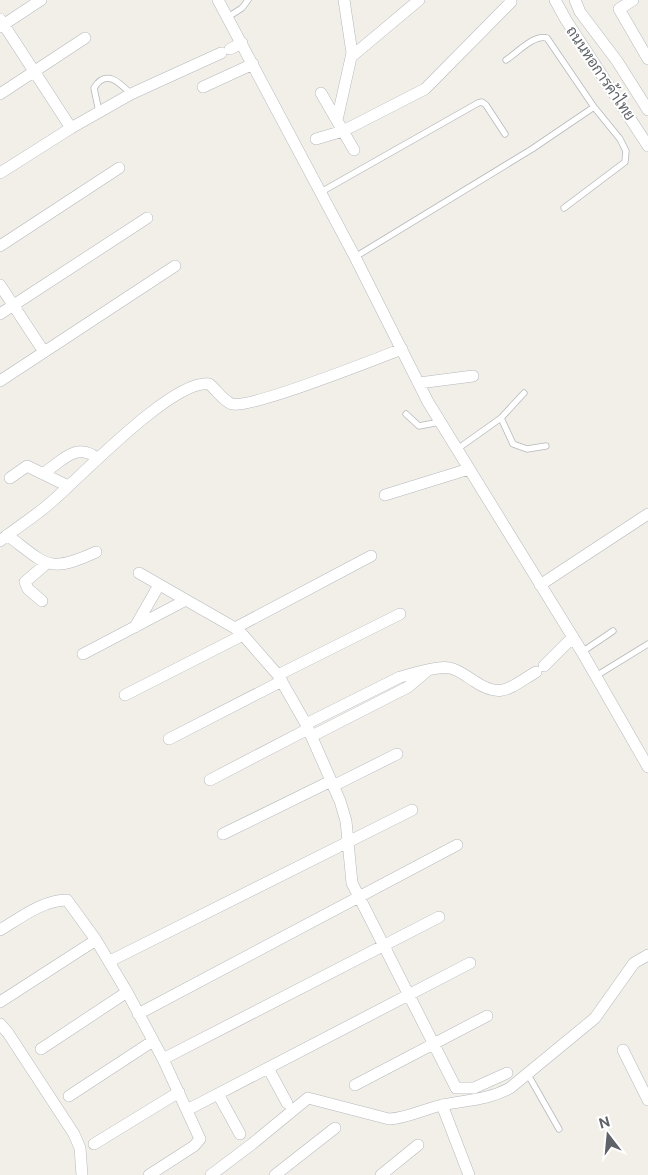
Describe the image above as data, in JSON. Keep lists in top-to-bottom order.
{
  "streets": {
    "street": ["ถนนหอการค้าไทย"]
  },
  "north": "top"
}
